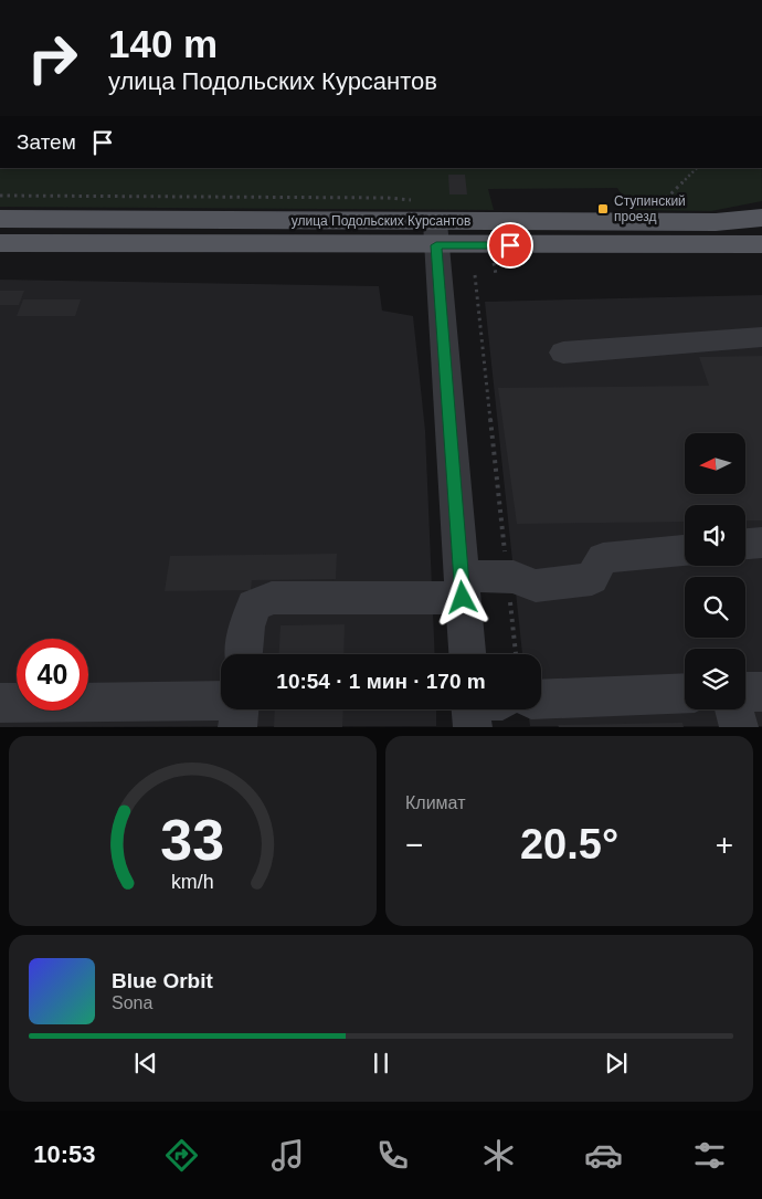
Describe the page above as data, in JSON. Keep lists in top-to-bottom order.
{
  "streets": {
    "main road": ["улица Подольских Курсантов"]
  },
  "places": {
    "transit": ["Ступинский проезд"]
  },
  "north": "left",
  "page": {
    "turn": ["140 m", "улица Подольских Курсантов"],
    "then": "Затем",
    "limit": "40",
    "trip": "10:54 · 1 мин · 170 m",
    "tile": "Климат",
    "heat": ["−", "20.5°", "+"],
    "song": ["Blue Orbit", "Sona"],
    "tabs": "10:53",
    "gauge": ["33", "km/h"]
  }
}
